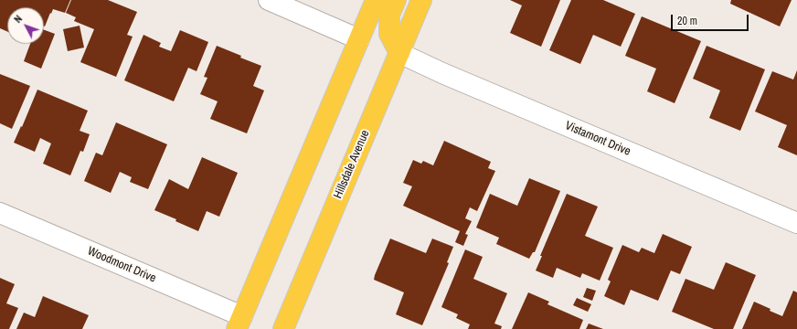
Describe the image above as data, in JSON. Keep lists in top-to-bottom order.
{
  "streets": {
    "highway": ["Hillsdale Avenue"],
    "street": ["Vistamont Drive", "Woodmont Drive"]
  },
  "crossings": [
    ["Vistamont Drive", "Hillsdale Avenue"]
  ],
  "scale_bar": "20 m",
  "north": "top left"
}
